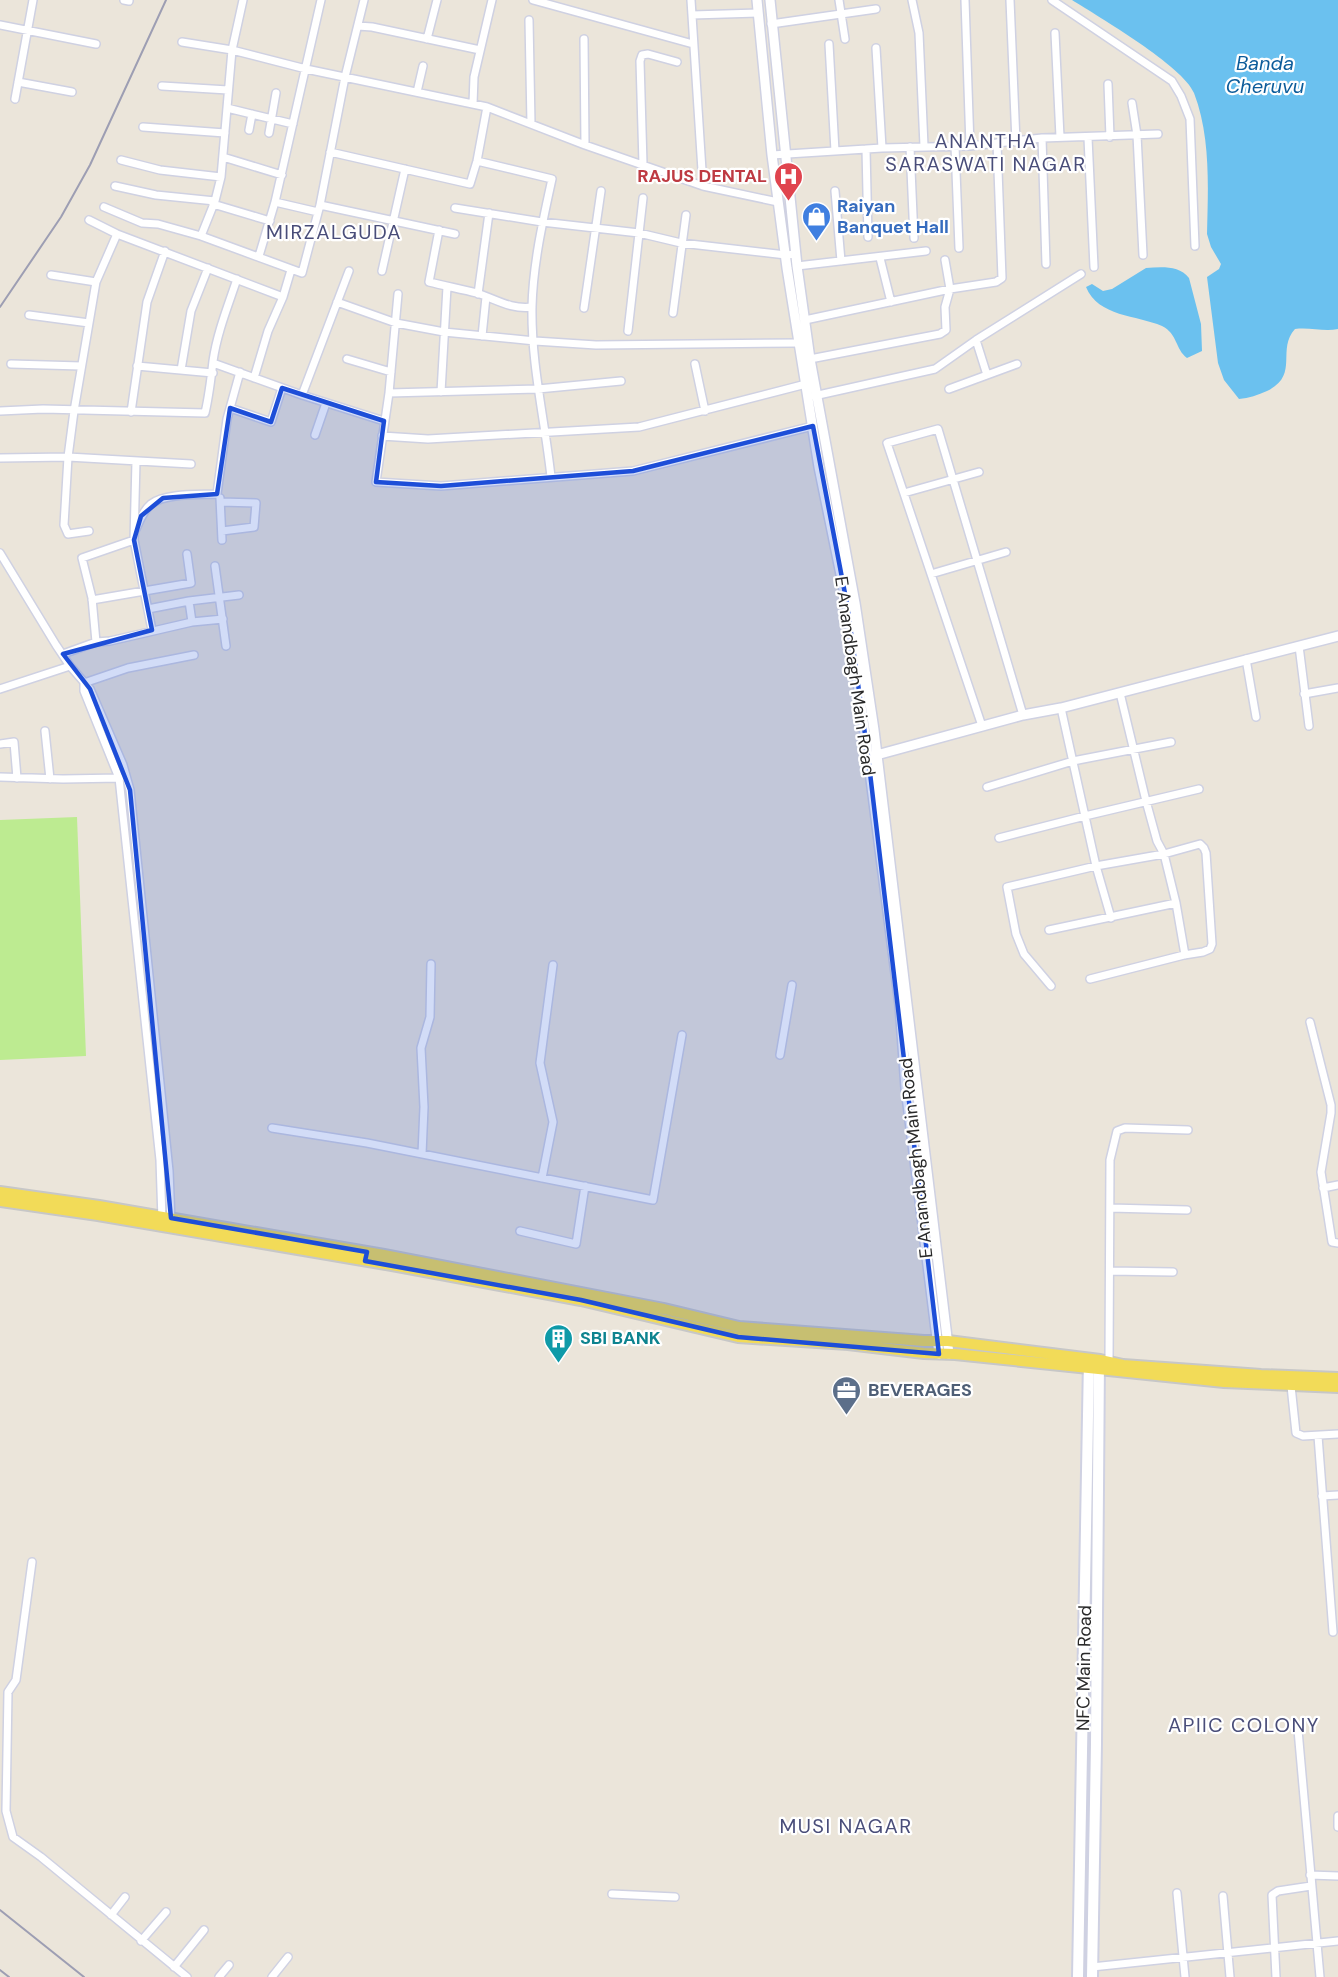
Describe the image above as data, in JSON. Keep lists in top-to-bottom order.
{
  "streets": {
    "main road": ["NFC Main Road"],
    "street": ["E Anandbagh Main Road"]
  },
  "districts": [
    "ANANTHA SARASWATI NAGAR",
    "MIRZALGUDA",
    "APIIC COLONY",
    "MUSI NAGAR"
  ],
  "water": ["Banda Cheruvu"],
  "places": {
    "hospital": ["RAJUS DENTAL"],
    "shop": ["Raiyan Banquet Hall"],
    "building": ["SBI BANK"],
    "office": ["BEVERAGES"]
  }
}
